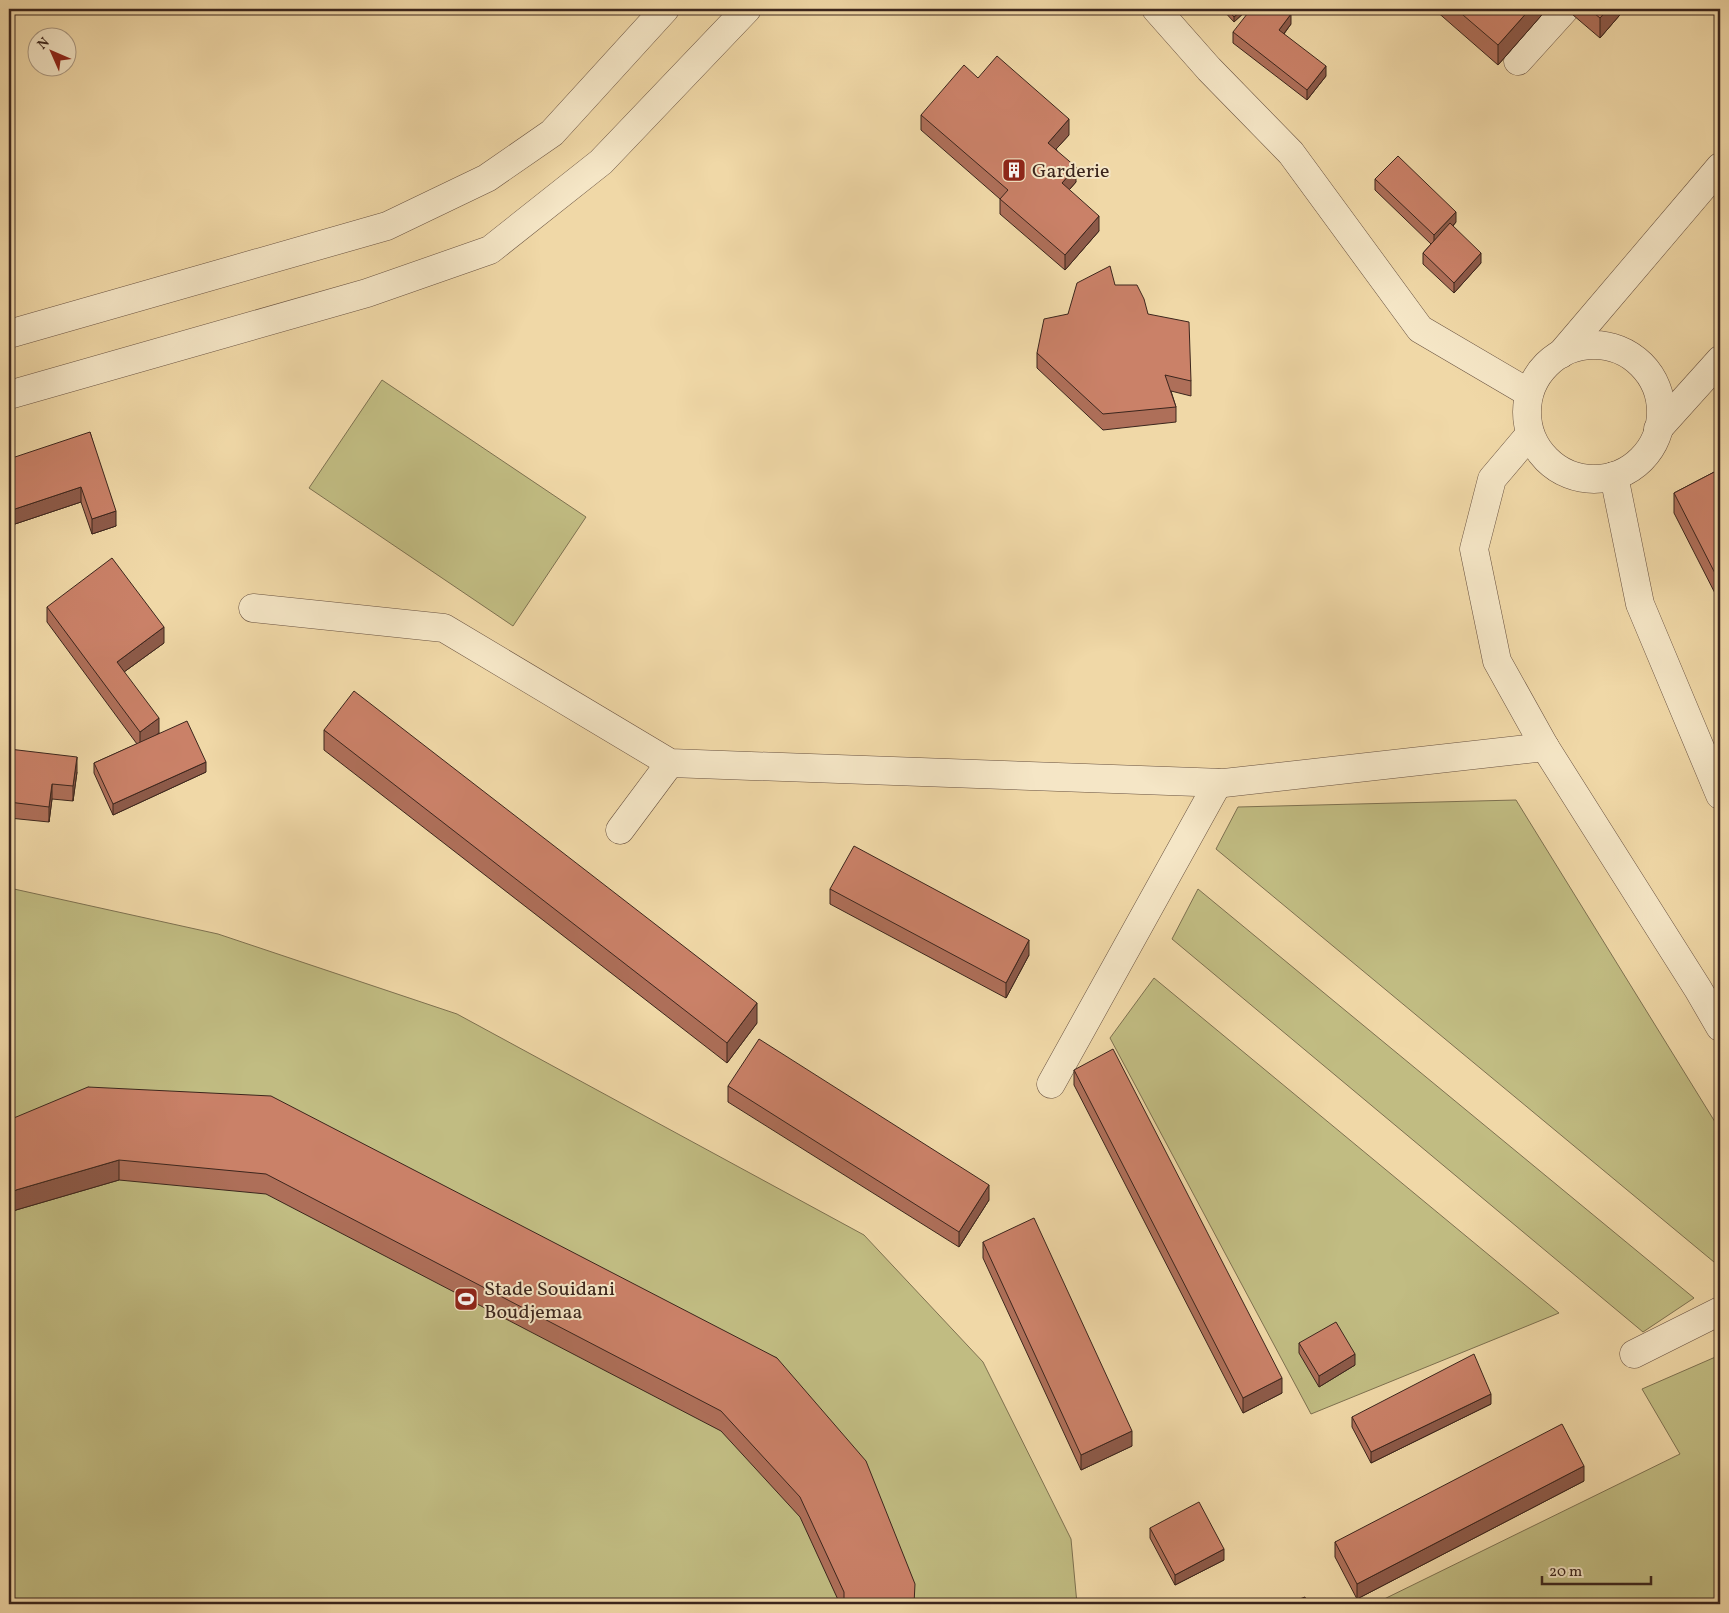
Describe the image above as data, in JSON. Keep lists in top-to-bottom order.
{
  "places": {
    "building": ["Garderie"],
    "sports": ["Stade Souidani Boudjemaa"]
  },
  "scale_bar": "20 m",
  "north": "top left"
}
